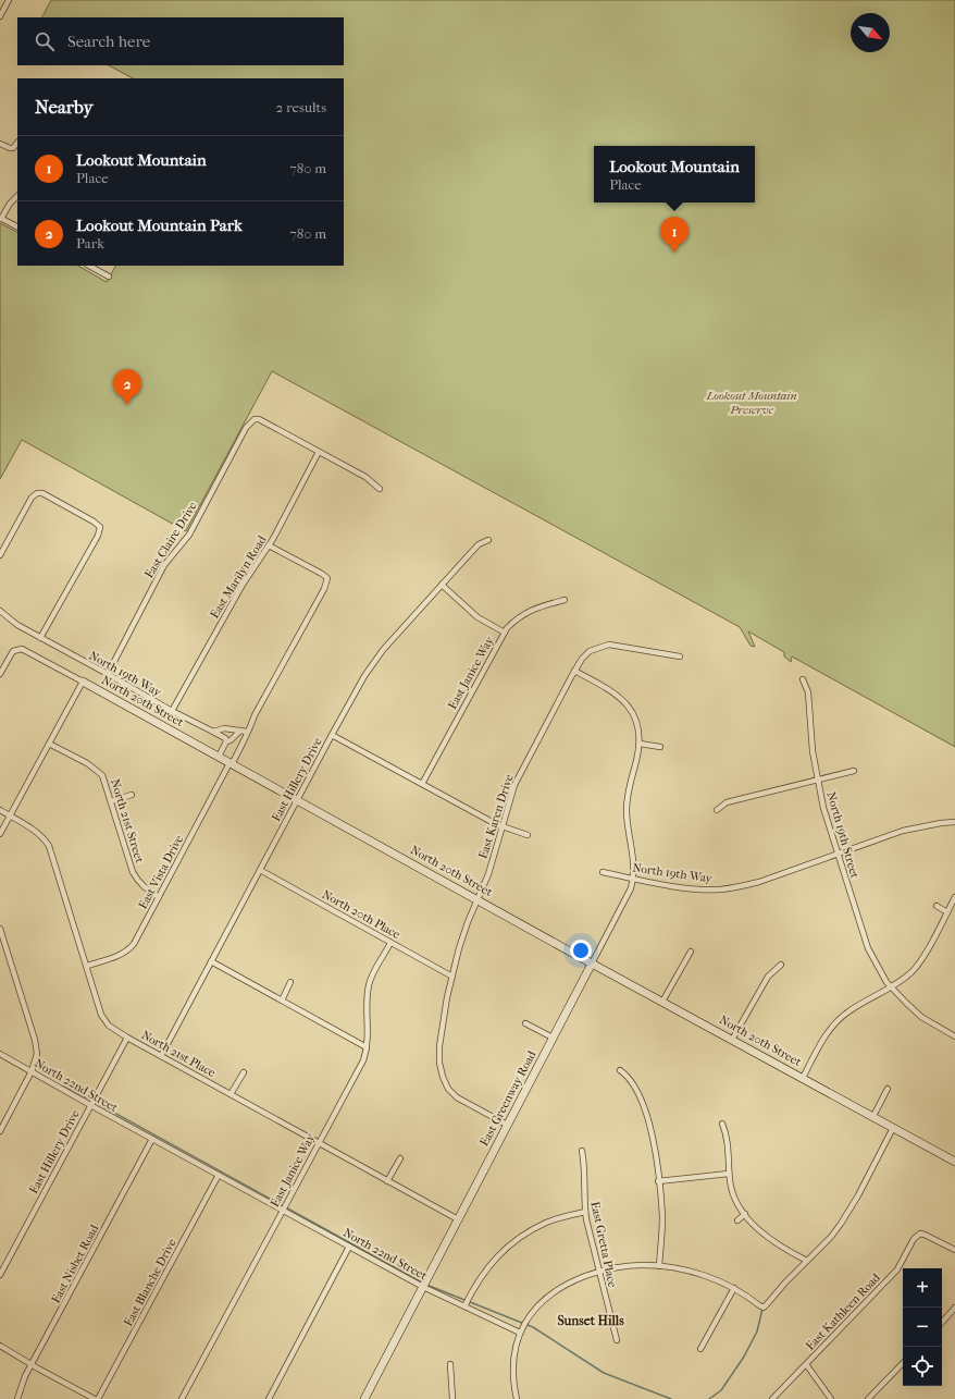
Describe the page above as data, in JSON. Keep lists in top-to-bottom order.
{
  "streets": {
    "street": [
      "East Claire Drive",
      "East Marilyn Road",
      "East Janice Way",
      "North 19th Way",
      "North 20th Street",
      "East Hillery Drive",
      "East Karen Drive",
      "North 21st Street",
      "North 19th Street",
      "East Vista Drive",
      "North 20th Place",
      "North 21st Place",
      "North 22nd Street",
      "East Greenway Road",
      "East Gretta Place",
      "East Nisbet Road",
      "East Blanche Drive",
      "East Kathleen Road"
    ]
  },
  "crossings": [
    ["East Claire Drive", "East Marilyn Road"],
    ["East Claire Drive", "North 19th Way"],
    ["East Marilyn Road", "North 19th Way"],
    ["East Marilyn Road", "East Vista Drive"],
    ["East Janice Way", "North 20th Place"],
    ["East Janice Way", "North 21st Place"],
    ["East Janice Way", "North 22nd Street"],
    ["North 19th Way", "North 19th Street"],
    ["North 19th Way", "East Greenway Road"],
    ["North 20th Street", "East Hillery Drive"],
    ["North 20th Street", "East Karen Drive"],
    ["North 20th Street", "East Vista Drive"],
    ["North 20th Street", "East Greenway Road"],
    ["East Hillery Drive", "North 20th Place"],
    ["East Hillery Drive", "North 21st Place"],
    ["East Hillery Drive", "North 22nd Street"],
    ["East Karen Drive", "North 20th Place"],
    ["East Karen Drive", "East Greenway Road"],
    ["North 21st Street", "East Vista Drive"],
    ["East Vista Drive", "North 21st Place"],
    ["North 21st Place", "East Greenway Road"],
    ["North 22nd Street", "East Greenway Road"],
    ["North 22nd Street", "East Nisbet Road"],
    ["North 22nd Street", "East Blanche Drive"]
  ],
  "districts": ["Sunset Hills"],
  "parks": ["Lookout Mountain Preserve"],
  "north": "bottom right",
  "page": {
    "search": "Search here",
    "heading": ["Nearby", "2 results"],
    "list": [
      {
        "mark": "1",
        "name": "Lookout Mountain",
        "note": "Place",
        "value": "780 m"
      },
      {
        "mark": "2",
        "name": "Lookout Mountain Park",
        "note": "Park",
        "value": "780 m"
      }
    ],
    "popup": ["Lookout Mountain", "Place"],
    "pins": ["1", "2"],
    "map_buttons": ["+", "−"]
  }
}
